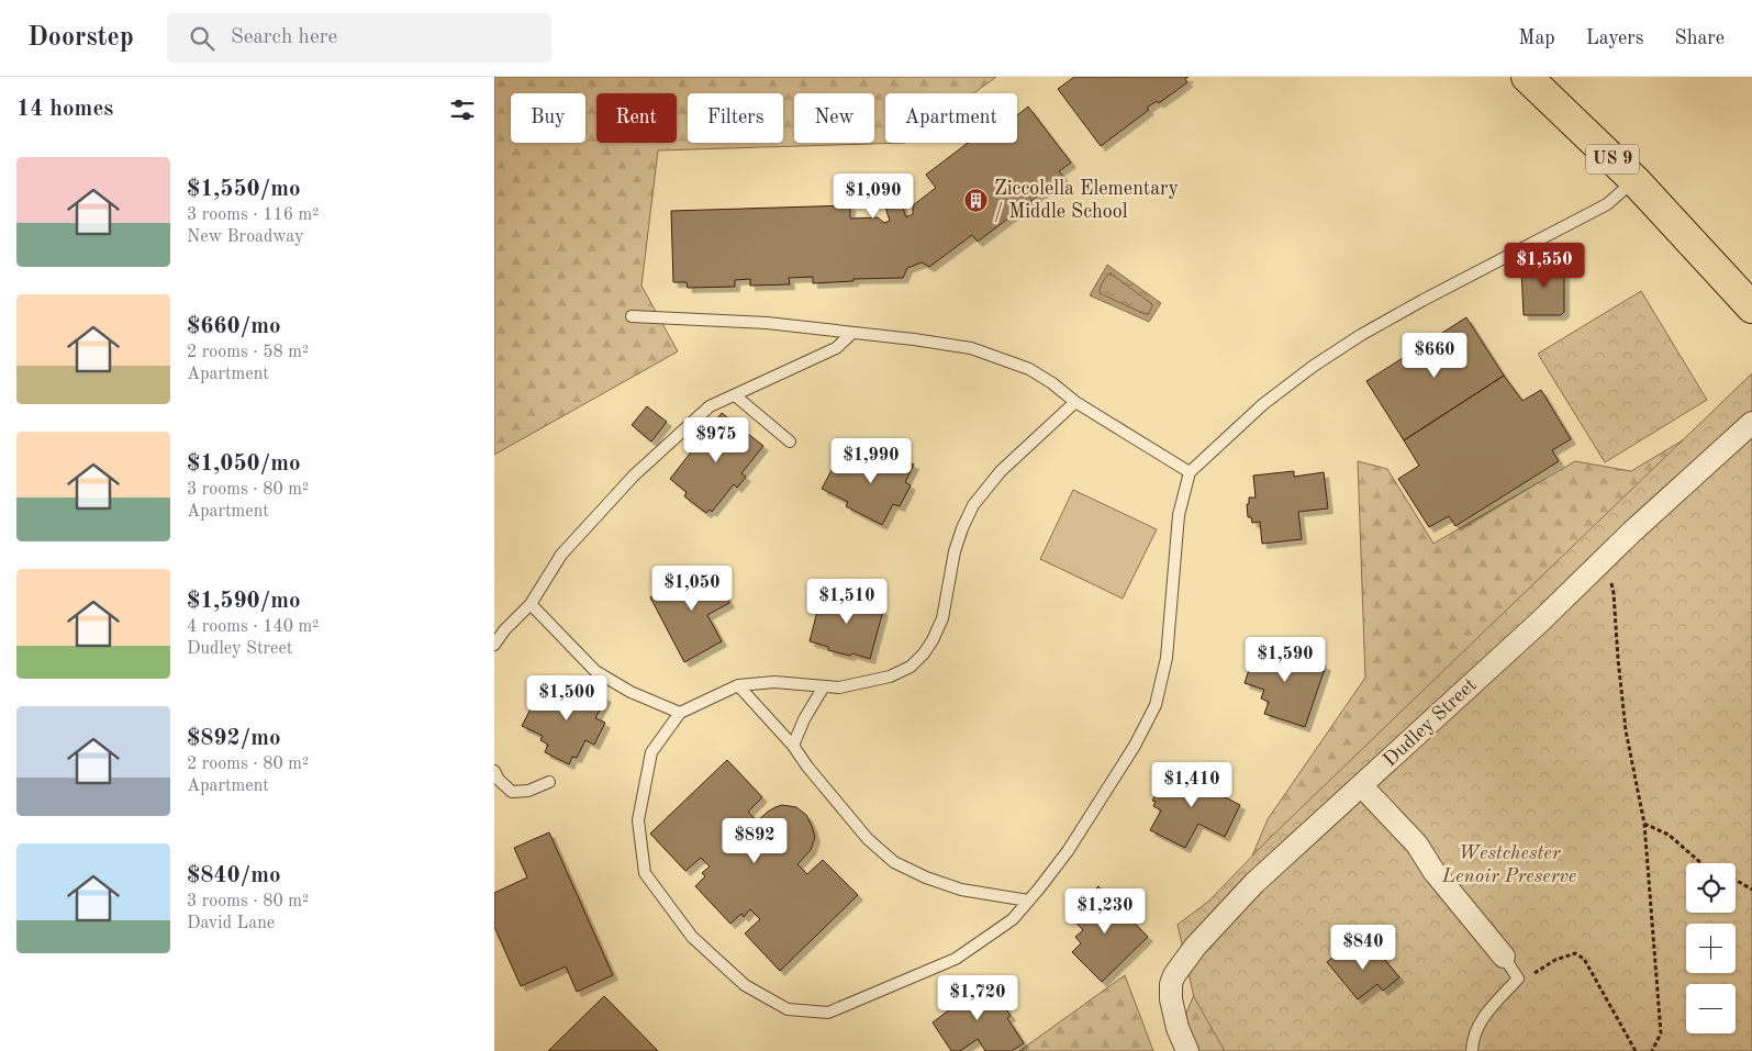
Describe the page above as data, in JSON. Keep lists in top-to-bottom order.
{
  "streets": {
    "main road": ["US 9"],
    "street": ["Dudley Street"]
  },
  "parks": ["Westchester Lenoir Preserve"],
  "places": {
    "building": ["Ziccolella Elementary / Middle School"]
  },
  "page": {
    "header": "Doorstep",
    "search": "Search here",
    "nav": ["Map", "Layers", "Share"],
    "heading": "14 homes",
    "chip": [
      "Buy",
      "Rent",
      "Filters",
      "New",
      "Apartment"
    ],
    "list": [
      {
        "name": "$1,550/mo",
        "note": "3 rooms · 116 m² · New Broadway"
      },
      {
        "name": "$660/mo",
        "note": "2 rooms · 58 m² · Apartment"
      },
      {
        "name": "$1,050/mo",
        "note": "3 rooms · 80 m² · Apartment"
      },
      {
        "name": "$1,590/mo",
        "note": "4 rooms · 140 m² · Dudley Street"
      },
      {
        "name": "$892/mo",
        "note": "2 rooms · 80 m² · Apartment"
      },
      {
        "name": "$840/mo",
        "note": "3 rooms · 80 m² · David Lane"
      }
    ],
    "price": [
      "$1,090",
      "$1,550",
      "$660",
      "$975",
      "$1,990",
      "$1,050",
      "$1,510",
      "$1,590",
      "$1,500",
      "$1,410",
      "$892",
      "$1,230",
      "$840",
      "$1,720"
    ],
    "map_buttons": ["+", "−"]
  }
}
